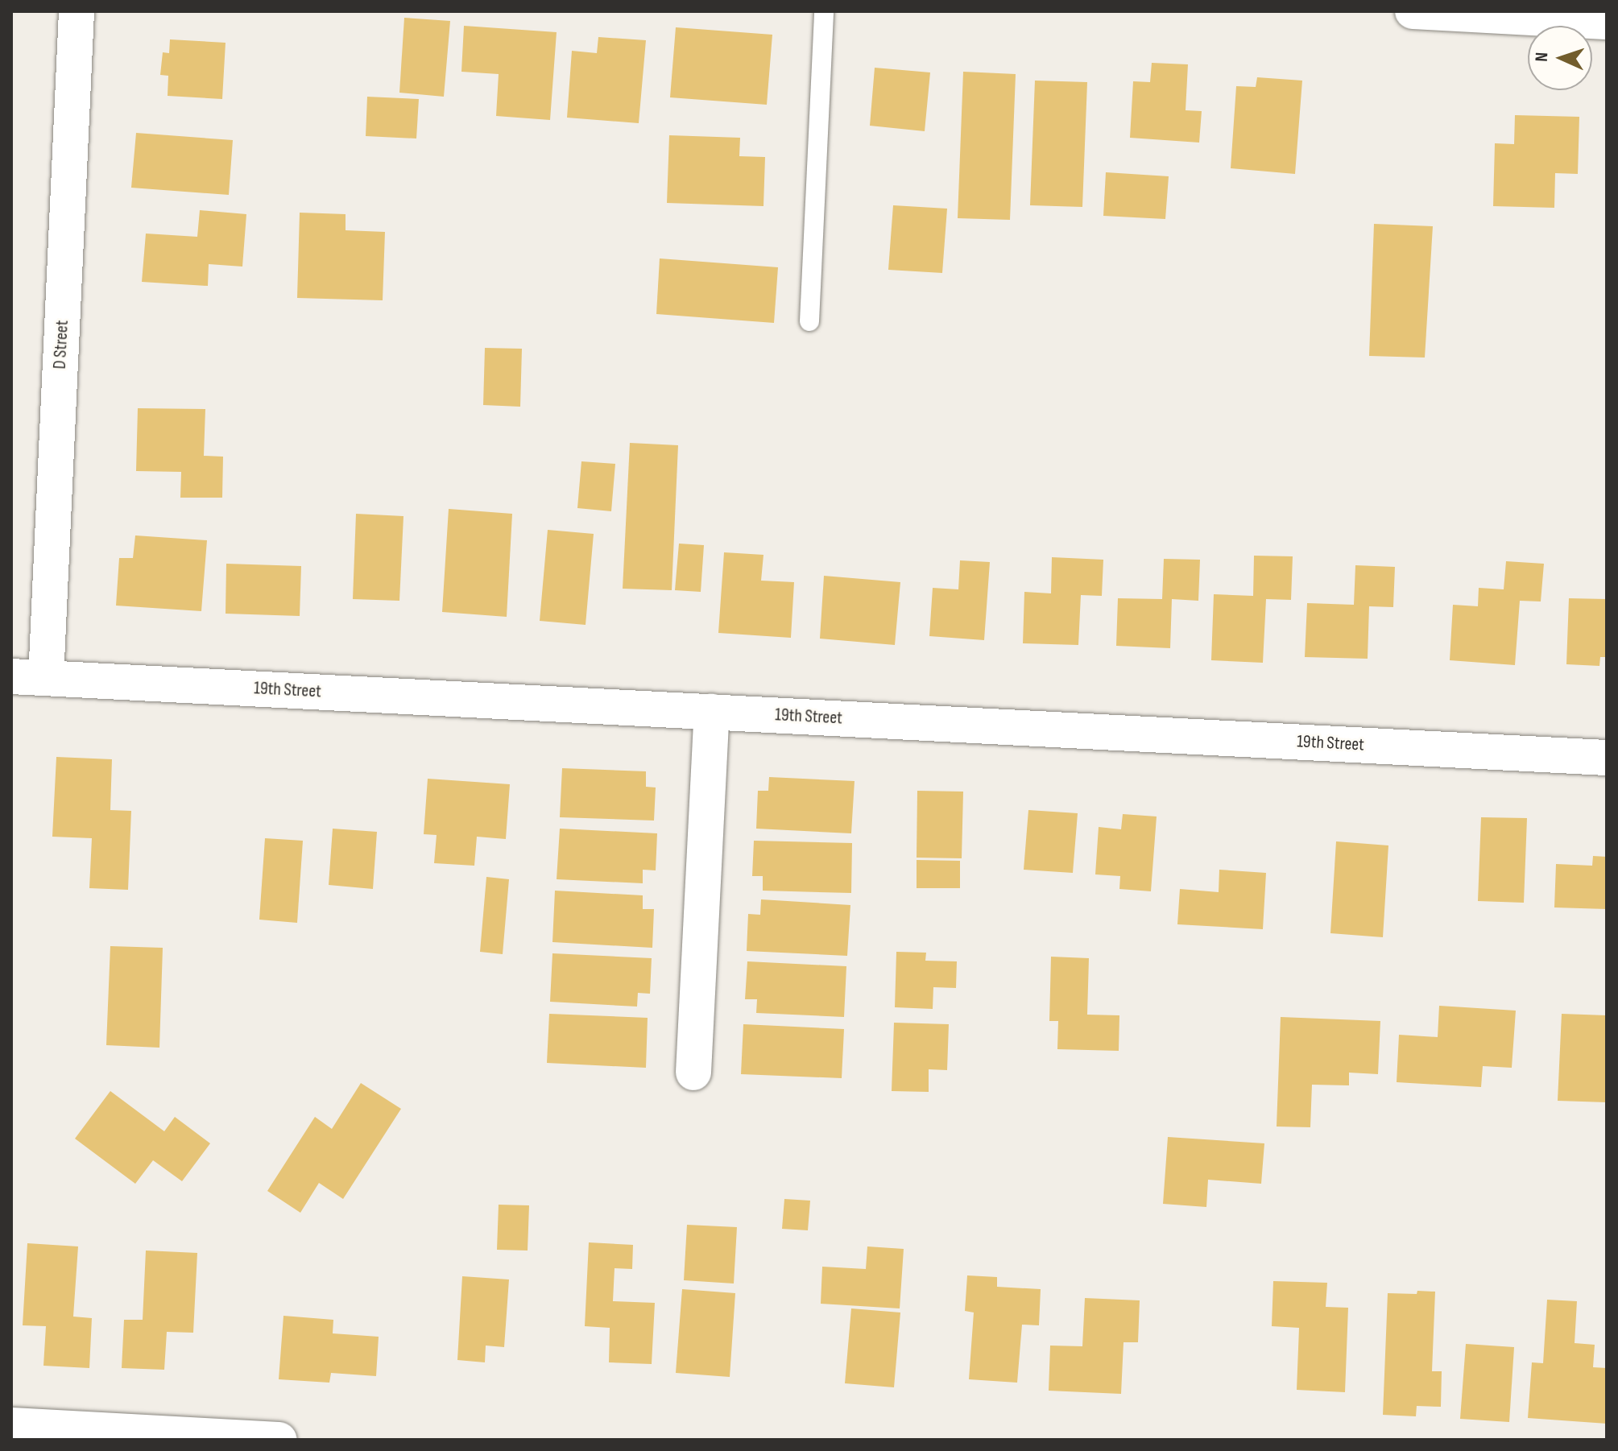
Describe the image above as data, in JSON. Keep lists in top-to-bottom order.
{
  "streets": {
    "street": ["D Street", "19th Street"]
  },
  "crossings": [
    ["D Street", "19th Street"]
  ],
  "north": "left"
}
